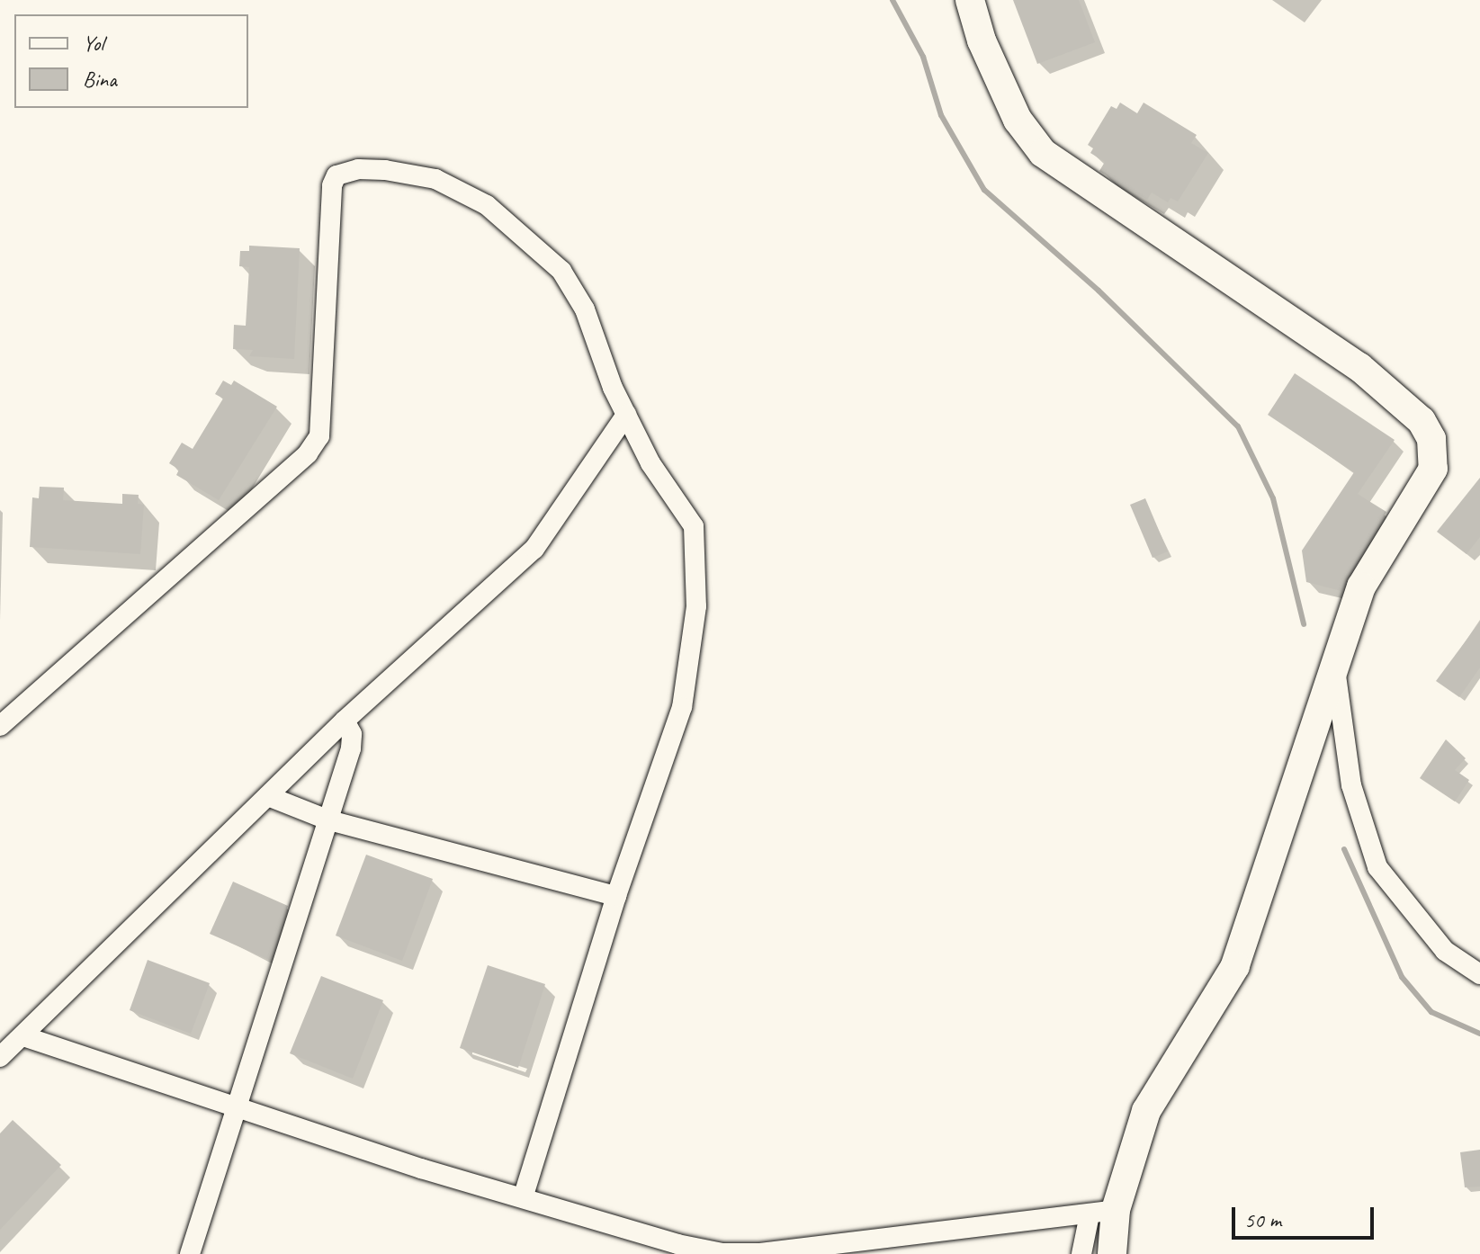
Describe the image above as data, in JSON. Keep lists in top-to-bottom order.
{
  "legend": ["Yol", "Bina"],
  "scale_bar": "50 m"
}
